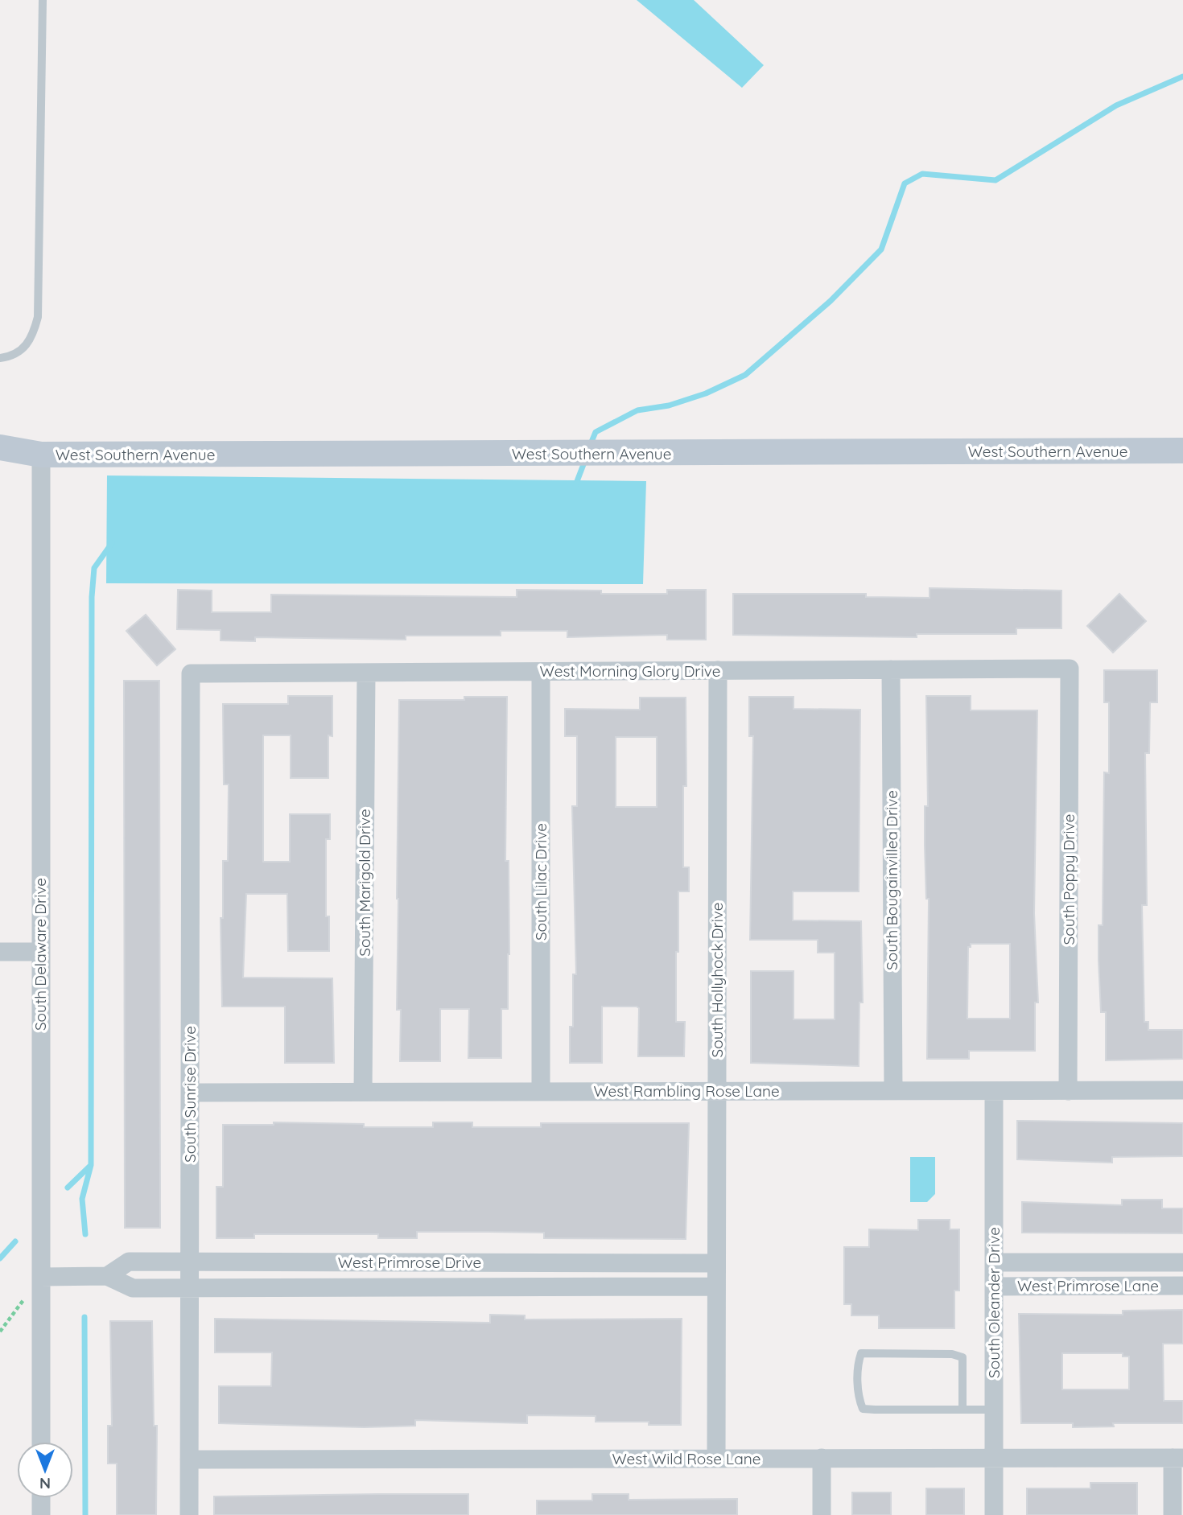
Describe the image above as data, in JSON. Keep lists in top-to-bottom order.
{
  "streets": {
    "main road": ["West Southern Avenue"],
    "street": [
      "West Morning Glory Drive",
      "South Poppy Drive",
      "South Bougainvillea Drive",
      "South Lilac Drive",
      "South Marigold Drive",
      "South Delaware Drive",
      "South Hollyhock Drive",
      "West Rambling Rose Lane",
      "South Sunrise Drive",
      "West Primrose Drive",
      "West Primrose Lane",
      "South Oleander Drive",
      "West Wild Rose Lane"
    ]
  },
  "crossings": [
    ["West Southern Avenue", "South Delaware Drive"],
    ["West Morning Glory Drive", "South Poppy Drive"],
    ["West Morning Glory Drive", "South Bougainvillea Drive"],
    ["West Morning Glory Drive", "South Lilac Drive"],
    ["West Morning Glory Drive", "South Marigold Drive"],
    ["West Morning Glory Drive", "South Hollyhock Drive"],
    ["West Morning Glory Drive", "South Sunrise Drive"],
    ["South Poppy Drive", "West Rambling Rose Lane"],
    ["South Bougainvillea Drive", "West Rambling Rose Lane"],
    ["South Lilac Drive", "West Rambling Rose Lane"],
    ["South Marigold Drive", "West Rambling Rose Lane"],
    ["South Delaware Drive", "West Primrose Drive"],
    ["South Hollyhock Drive", "West Rambling Rose Lane"],
    ["South Hollyhock Drive", "West Primrose Drive"],
    ["South Hollyhock Drive", "West Wild Rose Lane"],
    ["West Rambling Rose Lane", "South Sunrise Drive"],
    ["West Rambling Rose Lane", "South Oleander Drive"],
    ["South Sunrise Drive", "West Primrose Drive"],
    ["South Sunrise Drive", "West Wild Rose Lane"],
    ["West Primrose Lane", "South Oleander Drive"],
    ["South Oleander Drive", "West Wild Rose Lane"]
  ],
  "north": "bottom"
}
